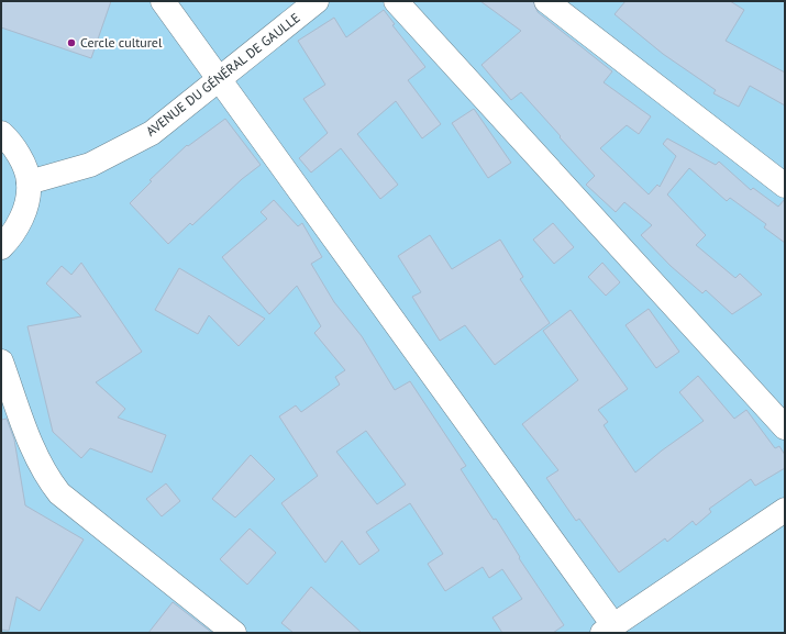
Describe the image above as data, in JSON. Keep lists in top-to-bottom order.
{
  "streets": {
    "street": ["AVENUE DU GÉNÉRAL DE GAULLE"]
  },
  "places": ["Cercle culturel"]
}
